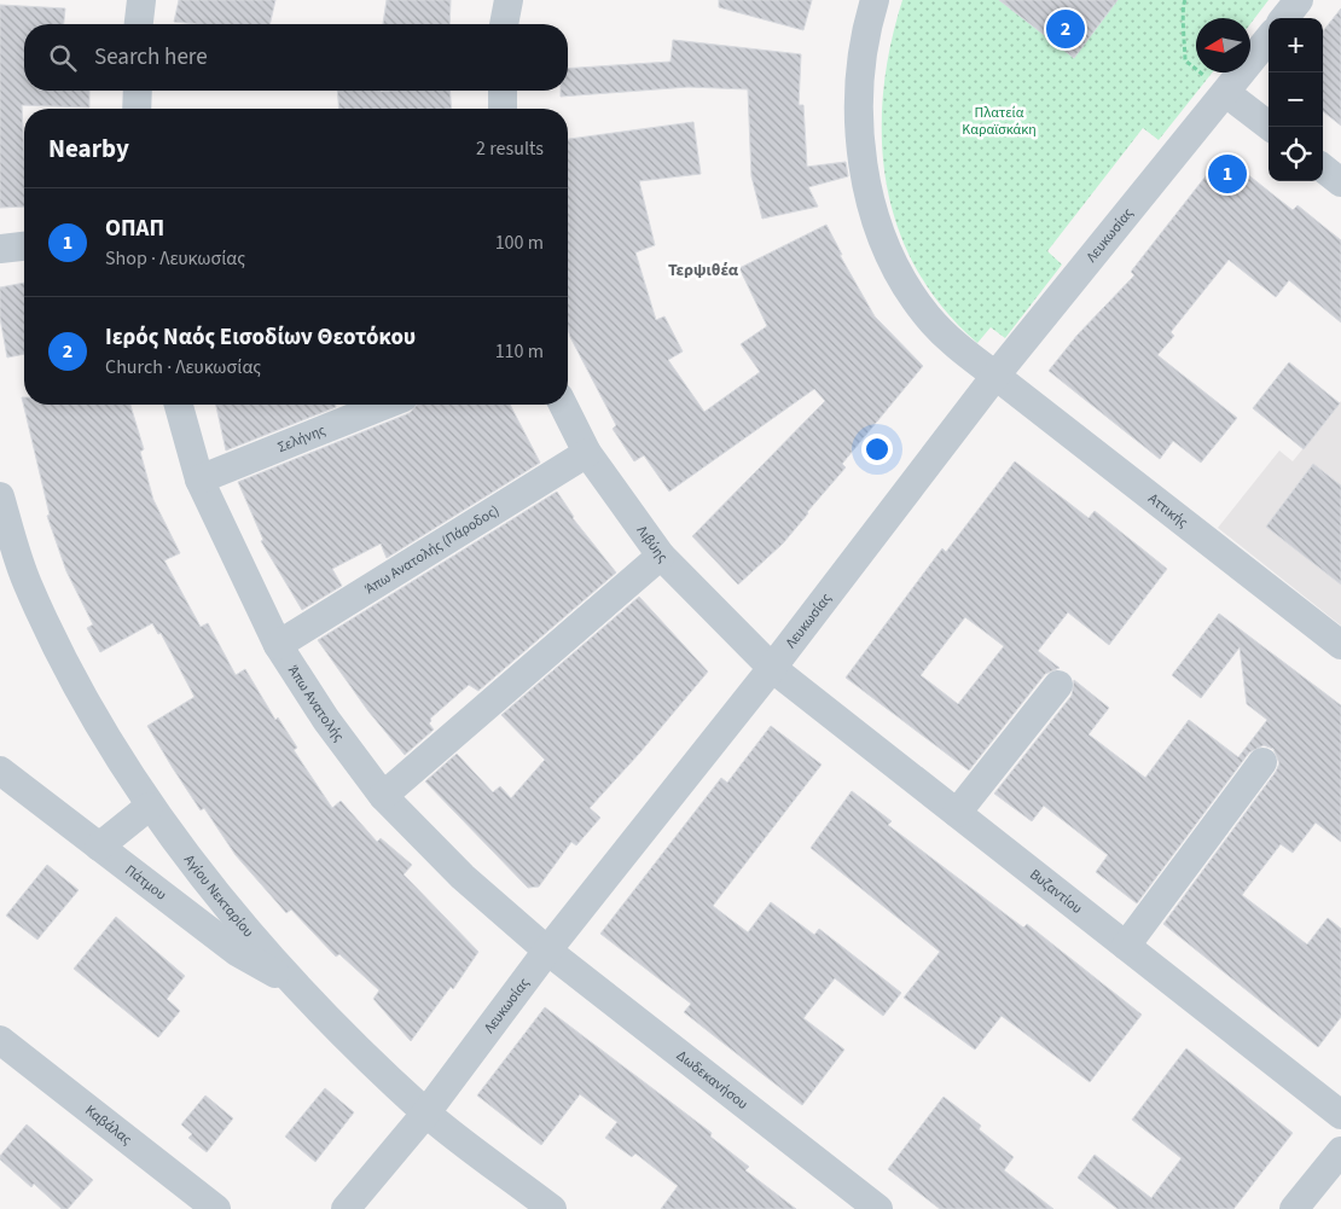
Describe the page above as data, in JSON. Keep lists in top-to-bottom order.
{
  "streets": {
    "street": [
      "Λευκωσίας",
      "Σελήνης",
      "Αττικής",
      "Λιβύης",
      "Άπω Ανατολής (Πάροδος)",
      "Άπω Ανατολής",
      "Πάτμου",
      "Βυζαντίου",
      "Αγίου Νεκταρίου",
      "Δωδεκανήσου",
      "Καβάλας"
    ]
  },
  "crossings": [
    ["Λευκωσίας", "Αττικής"],
    ["Λευκωσίας", "Λιβύης"],
    ["Λευκωσίας", "Άπω Ανατολής"],
    ["Λευκωσίας", "Βυζαντίου"],
    ["Λευκωσίας", "Αγίου Νεκταρίου"],
    ["Λευκωσίας", "Δωδεκανήσου"],
    ["Σελήνης", "Άπω Ανατολής"],
    ["Λιβύης", "Άπω Ανατολής (Πάροδος)"],
    ["Λιβύης", "Βυζαντίου"],
    ["Άπω Ανατολής (Πάροδος)", "Άπω Ανατολής"],
    ["Άπω Ανατολής", "Δωδεκανήσου"],
    ["Πάτμου", "Αγίου Νεκταρίου"]
  ],
  "districts": ["Τερψιθέα"],
  "parks": ["Πλατεία Καραϊσκάκη"],
  "north": "left",
  "page": {
    "pins": ["2", "1"],
    "map_buttons": ["+", "−"],
    "search": "Search here",
    "heading": ["Nearby", "2 results"],
    "list": [
      {
        "mark": "1",
        "name": "ΟΠΑΠ",
        "note": "Shop · Λευκωσίας",
        "value": "100 m"
      },
      {
        "mark": "2",
        "name": "Ιερός Ναός Εισοδίων Θεοτόκου",
        "note": "Church · Λευκωσίας",
        "value": "110 m"
      }
    ]
  }
}
